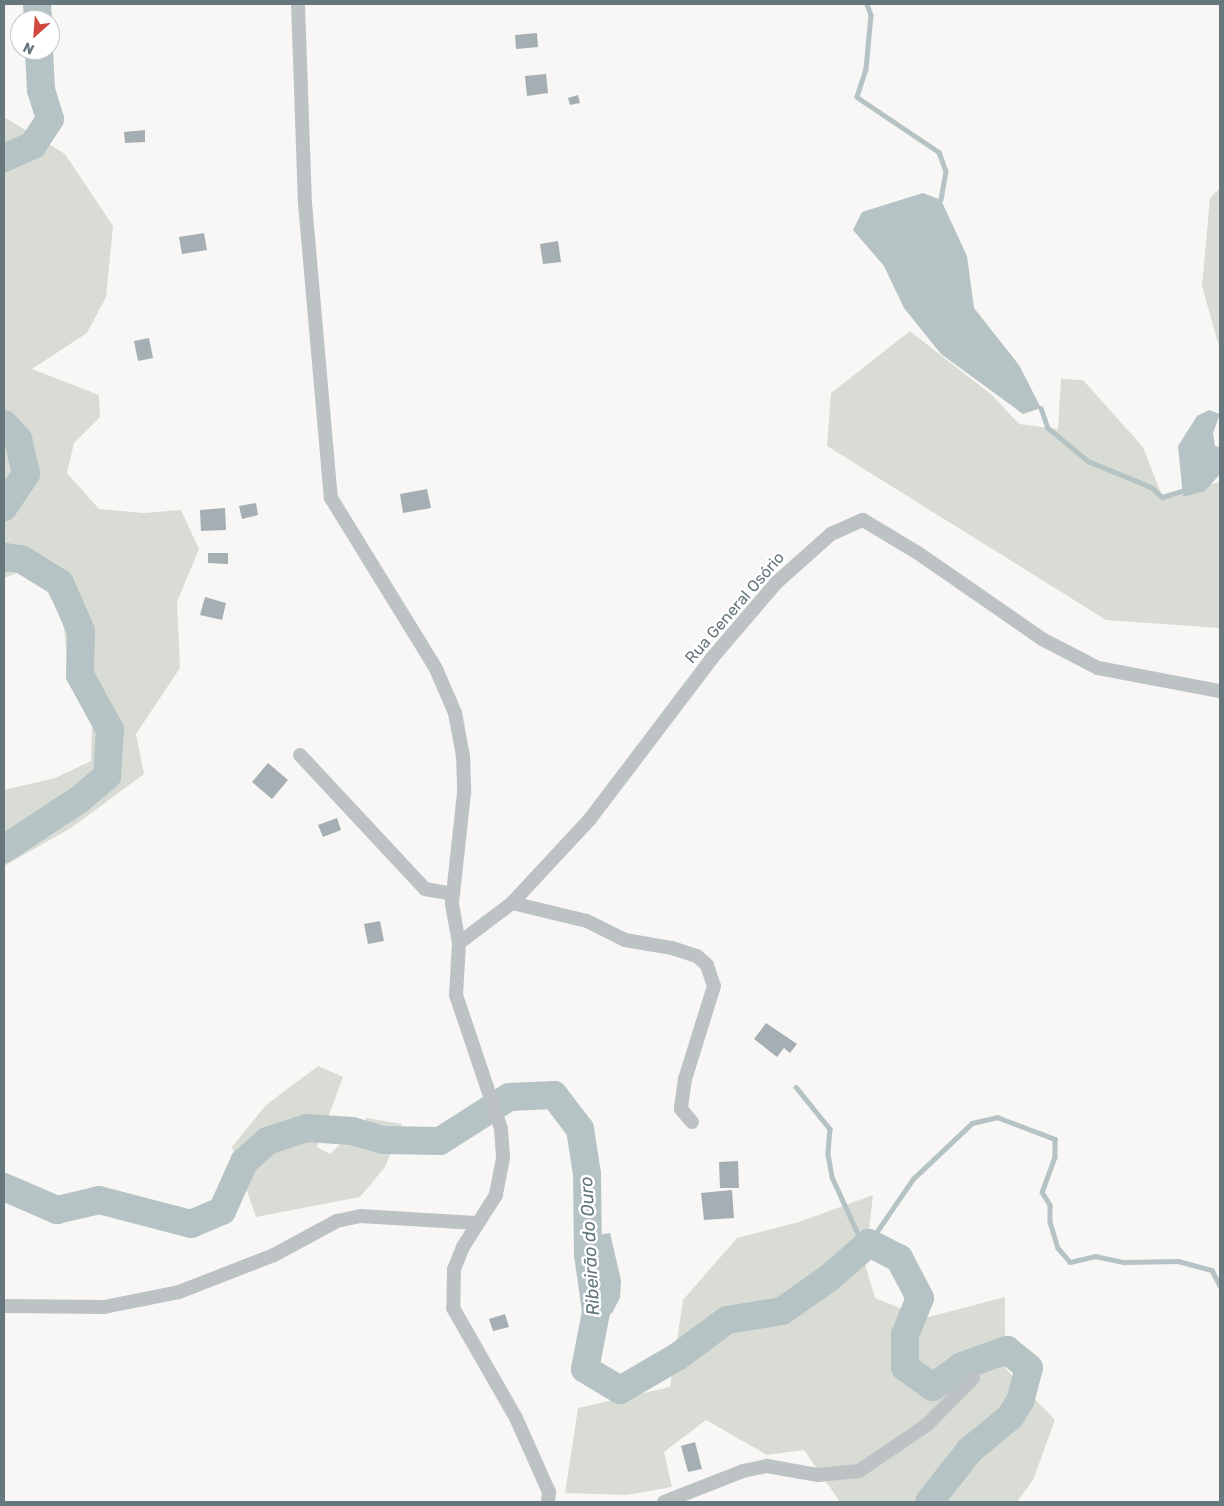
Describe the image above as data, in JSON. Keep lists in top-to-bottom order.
{
  "streets": {
    "street": ["Rua General Osório"]
  },
  "water": ["Ribeirão do Ouro"],
  "north": "bottom left"
}
